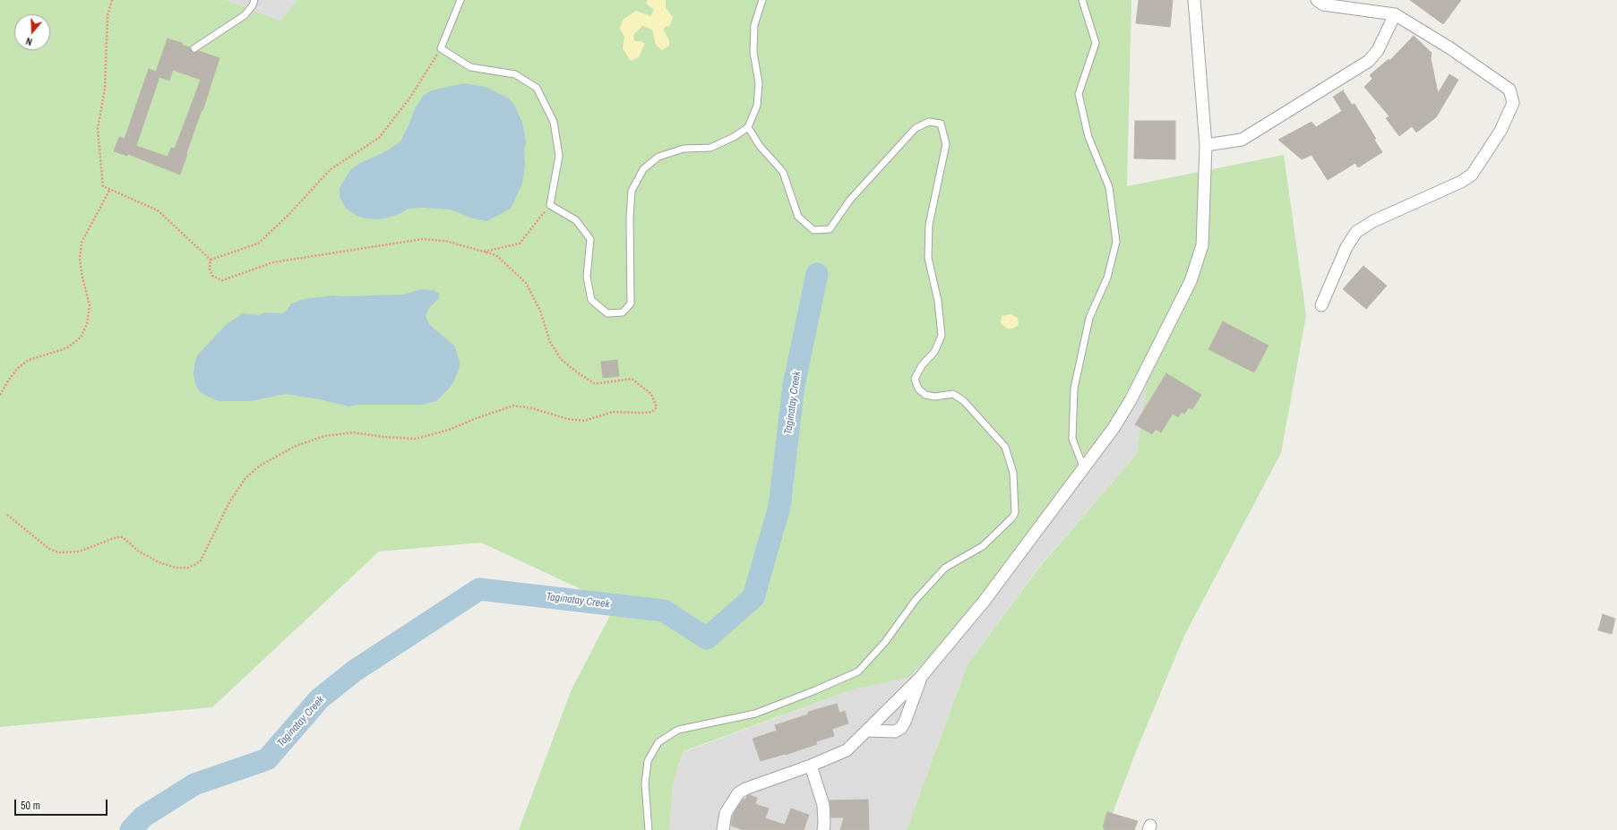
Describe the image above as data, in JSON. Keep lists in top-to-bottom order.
{
  "water": ["Taginatay Creek"],
  "scale_bar": "50 m",
  "north": "bottom"
}
